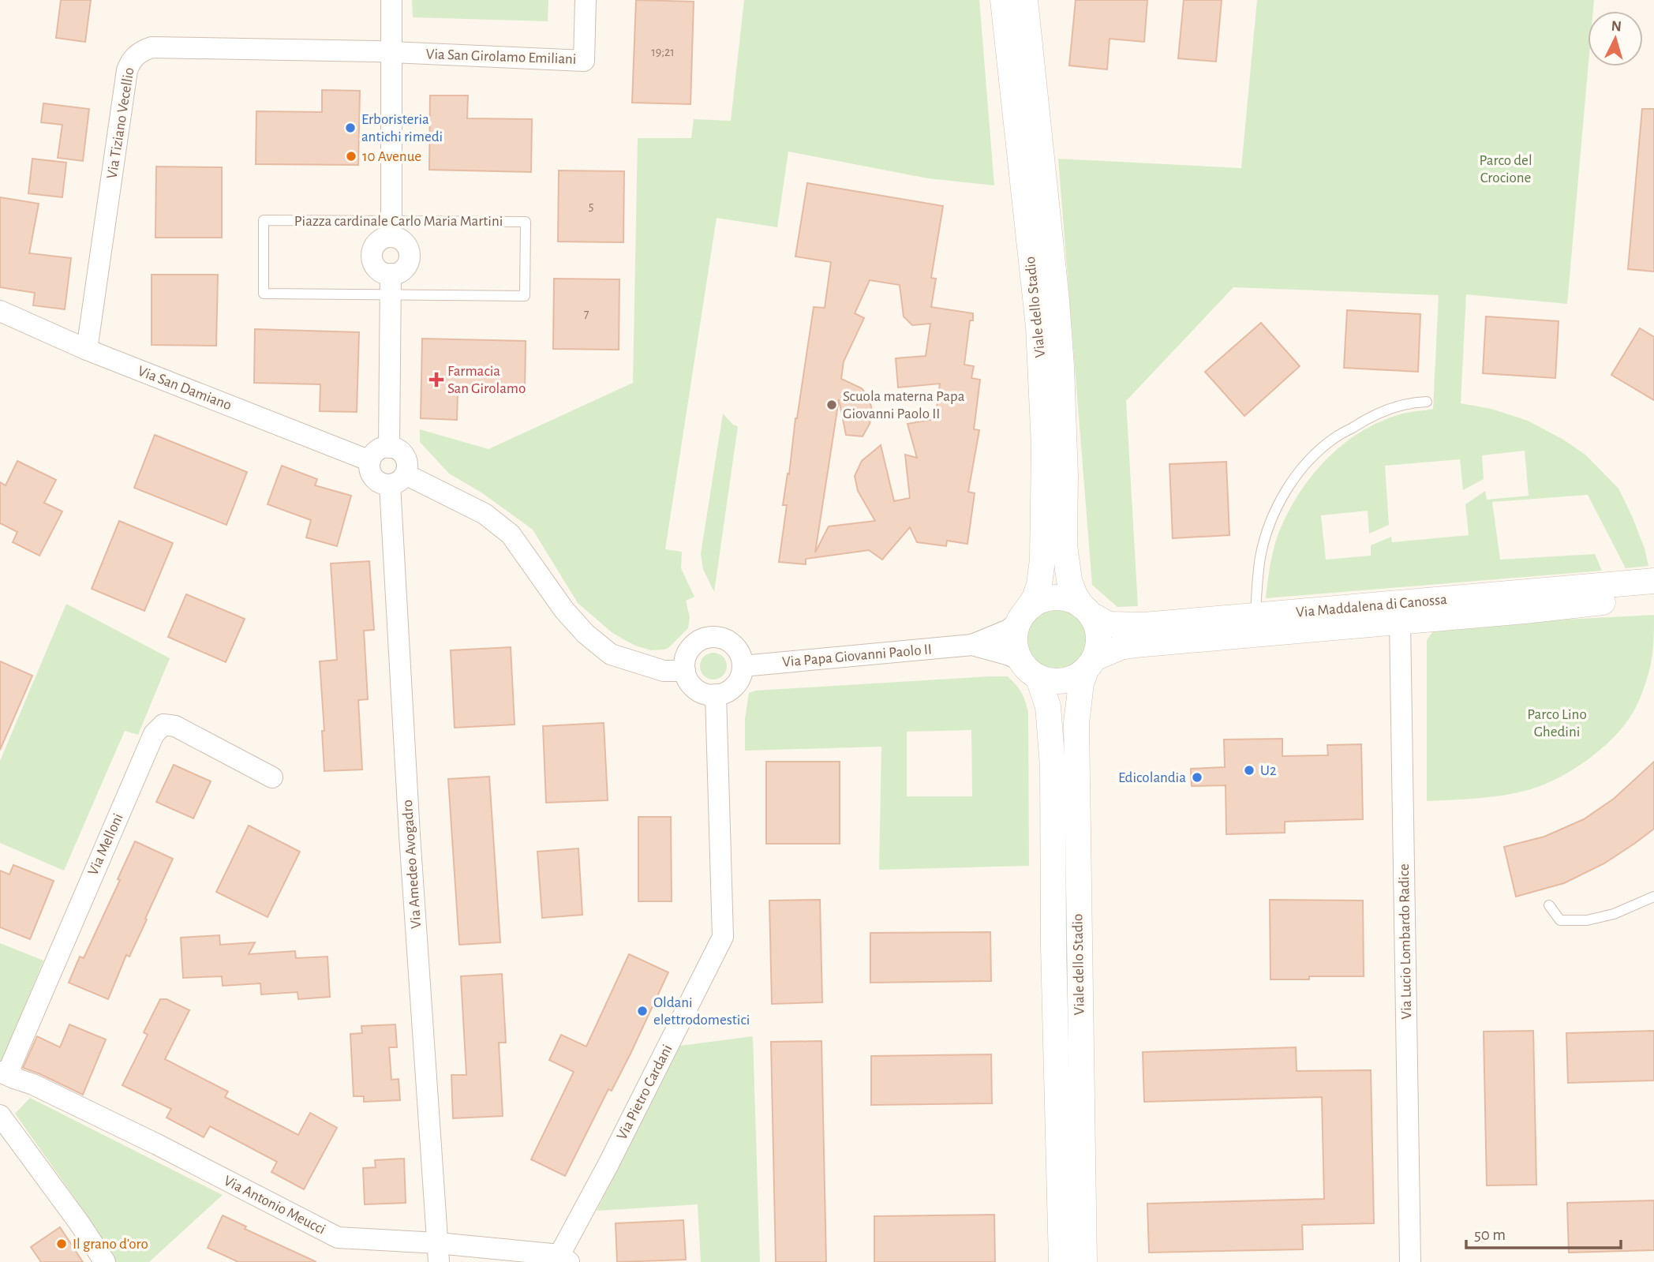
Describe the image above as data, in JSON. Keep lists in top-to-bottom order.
{
  "streets": {
    "street": [
      "Via San Girolamo Emiliani",
      "Via Tiziano Vecellio",
      "Viale dello Stadio",
      "Via San Damiano",
      "Via Maddalena di Canossa",
      "Via Papa Giovanni Paolo II",
      "Via Melloni",
      "Via Amedeo Avogadro",
      "Via Lucio Lombardo Radice",
      "Via Pietro Cardani",
      "Via Antonio Meucci"
    ],
    "lane": ["Piazza cardinale Carlo Maria Martini"]
  },
  "crossings": [
    ["Via San Girolamo Emiliani", "Via Tiziano Vecellio"],
    ["Via Tiziano Vecellio", "Via San Damiano"],
    ["Viale dello Stadio", "Via Maddalena di Canossa"],
    ["Viale dello Stadio", "Via Papa Giovanni Paolo II"],
    ["Via San Damiano", "Via Amedeo Avogadro"],
    ["Via Maddalena di Canossa", "Via Papa Giovanni Paolo II"],
    ["Via Maddalena di Canossa", "Via Lucio Lombardo Radice"],
    ["Via Papa Giovanni Paolo II", "Via Pietro Cardani"],
    ["Via Melloni", "Via Antonio Meucci"],
    ["Via Amedeo Avogadro", "Via Antonio Meucci"],
    ["Via Pietro Cardani", "Via Antonio Meucci"]
  ],
  "parks": ["Parco del Crocione", "Parco Lino Ghedini"],
  "places": {
    "other": [
      "Erboristeria antichi rimedi",
      "10 Avenue",
      "Scuola materna Papa Giovanni Paolo II",
      "U2",
      "Edicolandia",
      "Oldani elettrodomestici",
      "Il grano d'oro"
    ],
    "health": ["Farmacia San Girolamo"]
  },
  "house_numbers": ["19;21", "5", "7"],
  "scale_bar": "50 m",
  "north": "top"
}
